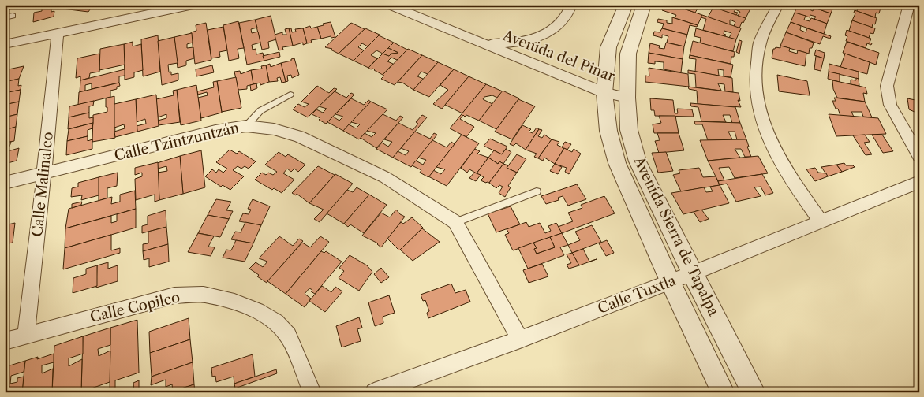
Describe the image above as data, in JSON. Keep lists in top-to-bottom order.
{
  "streets": {
    "street": [
      "Avenida del Pinar",
      "Calle Tzintzuntzán",
      "Calle Malinalco",
      "Avenida Sierra de Tapalpa",
      "Calle Tuxtla",
      "Calle Copilco"
    ]
  },
  "crossings": [
    ["Avenida del Pinar", "Avenida Sierra de Tapalpa"],
    ["Calle Tzintzuntzán", "Calle Malinalco"],
    ["Calle Tzintzuntzán", "Calle Tuxtla"],
    ["Calle Malinalco", "Calle Copilco"],
    ["Avenida Sierra de Tapalpa", "Calle Tuxtla"]
  ]
}
